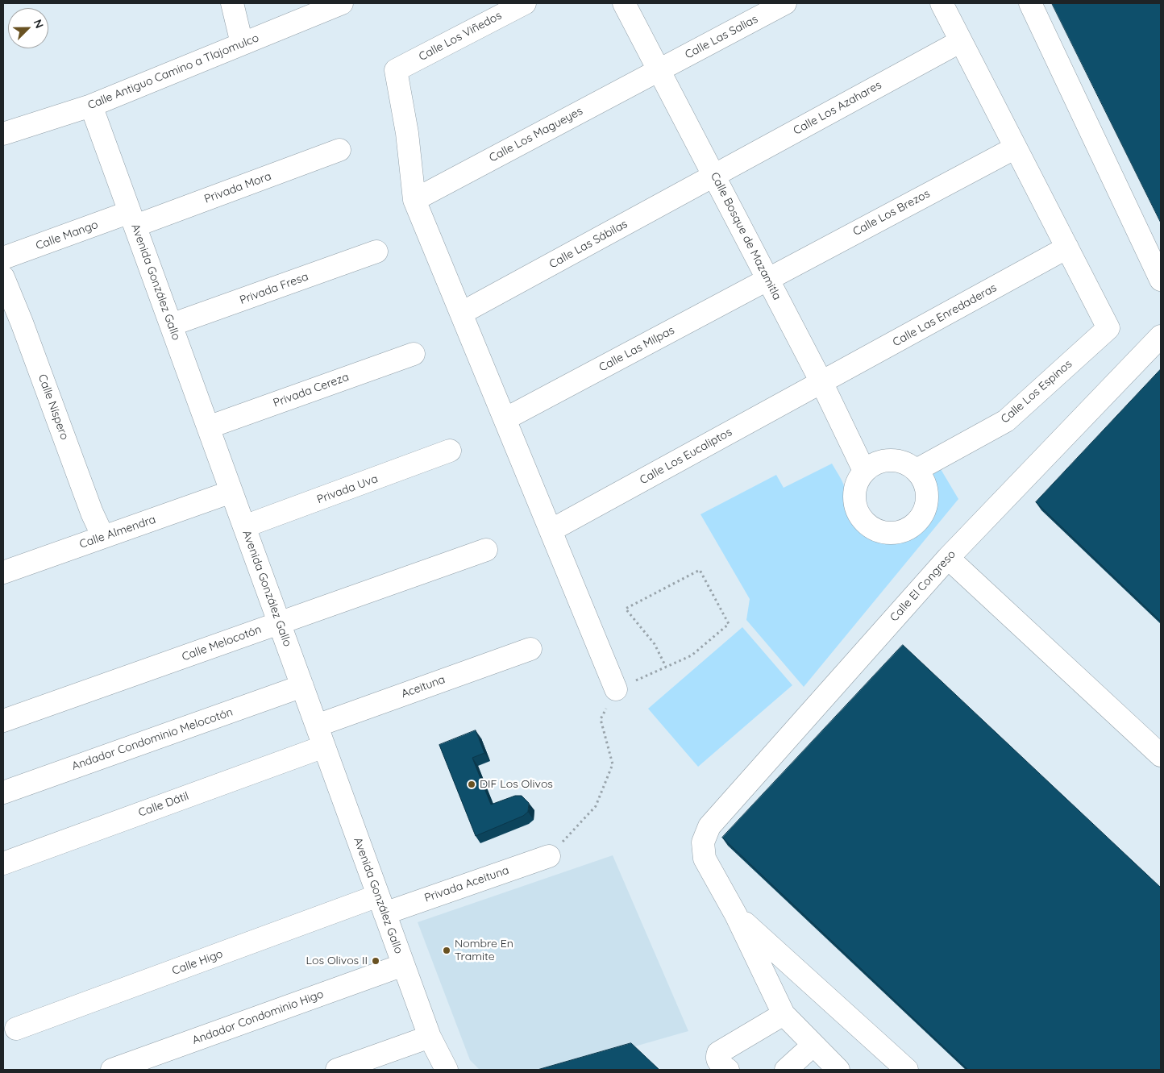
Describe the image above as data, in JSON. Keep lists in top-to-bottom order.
{
  "streets": {
    "street": [
      "Calle Los Viñedos",
      "Calle Las Salias",
      "Calle Antiguo Camino a Tlajomulco",
      "Calle Los Azahares",
      "Calle Los Magueyes",
      "Privada Mora",
      "Calle Los Brezos",
      "Calle Mango",
      "Calle Bosque de Mazamitla",
      "Calle Las Sábilas",
      "Avenida González Gallo",
      "Privada Fresa",
      "Calle Las Enredaderas",
      "Calle Las Milpas",
      "Privada Cereza",
      "Calle Los Espinos",
      "Calle Níspero",
      "Calle Los Eucaliptos",
      "Privada Uva",
      "Calle Almendra",
      "Calle El Congreso",
      "Calle Melocotón",
      "Aceituna",
      "Andador Condominio Melocotón",
      "Calle Dátil",
      "Privada Aceituna",
      "Calle Higo",
      "Andador Condominio Higo"
    ]
  },
  "crossings": [
    ["Calle Los Viñedos", "Calle Los Magueyes"],
    ["Calle Las Salias", "Calle Los Magueyes"],
    ["Calle Las Salias", "Calle Bosque de Mazamitla"],
    ["Calle Antiguo Camino a Tlajomulco", "Avenida González Gallo"],
    ["Calle Los Azahares", "Calle Bosque de Mazamitla"],
    ["Calle Los Azahares", "Calle Las Sábilas"],
    ["Calle Los Magueyes", "Calle Bosque de Mazamitla"],
    ["Privada Mora", "Calle Mango"],
    ["Privada Mora", "Avenida González Gallo"],
    ["Calle Los Brezos", "Calle Bosque de Mazamitla"],
    ["Calle Los Brezos", "Calle Las Milpas"],
    ["Calle Mango", "Avenida González Gallo"],
    ["Calle Bosque de Mazamitla", "Calle Las Sábilas"],
    ["Calle Bosque de Mazamitla", "Calle Las Enredaderas"],
    ["Calle Bosque de Mazamitla", "Calle Las Milpas"],
    ["Calle Bosque de Mazamitla", "Calle Los Espinos"],
    ["Calle Bosque de Mazamitla", "Calle Los Eucaliptos"],
    ["Avenida González Gallo", "Privada Fresa"],
    ["Avenida González Gallo", "Privada Cereza"],
    ["Avenida González Gallo", "Privada Uva"],
    ["Avenida González Gallo", "Calle Almendra"],
    ["Avenida González Gallo", "Calle Melocotón"],
    ["Avenida González Gallo", "Aceituna"],
    ["Avenida González Gallo", "Andador Condominio Melocotón"],
    ["Avenida González Gallo", "Calle Dátil"],
    ["Avenida González Gallo", "Privada Aceituna"],
    ["Avenida González Gallo", "Calle Higo"],
    ["Avenida González Gallo", "Andador Condominio Higo"],
    ["Calle Las Enredaderas", "Calle Los Espinos"],
    ["Calle Las Enredaderas", "Calle Los Eucaliptos"],
    ["Calle Níspero", "Calle Almendra"],
    ["Privada Aceituna", "Calle Higo"]
  ],
  "places": ["DIF Los Olivos", "Nombre En Tramite", "Los Olivos II"],
  "north": "top right"
}
